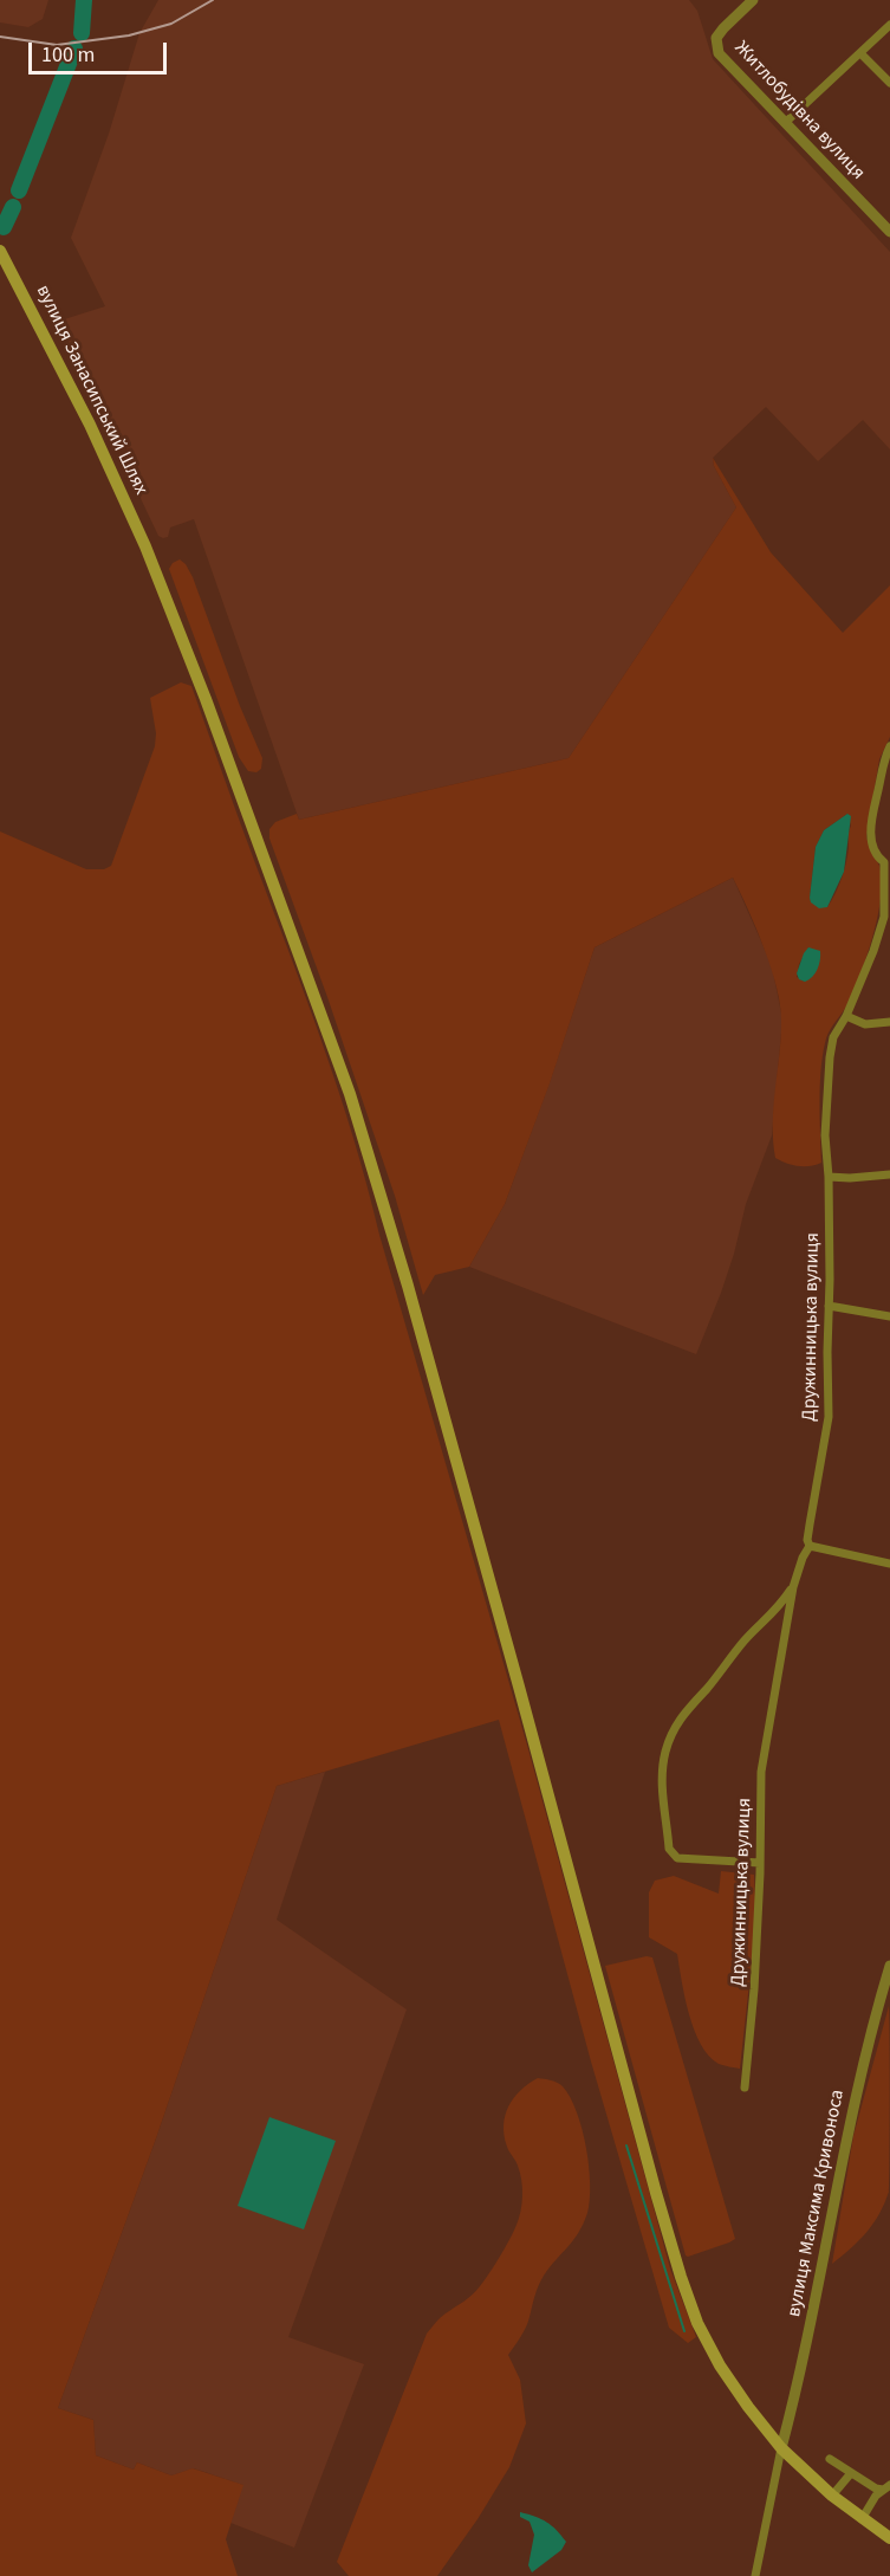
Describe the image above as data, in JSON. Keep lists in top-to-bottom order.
{
  "streets": {
    "main road": ["вулиця Занасипський Шлях"],
    "street": ["Житлобудівна вулиця", "Дружинницька вулиця", "вулиця Максима Кривоноса"]
  },
  "crossings": [
    ["вулиця Занасипський Шлях", "вулиця Максима Кривоноса"]
  ],
  "scale_bar": "100 m"
}
